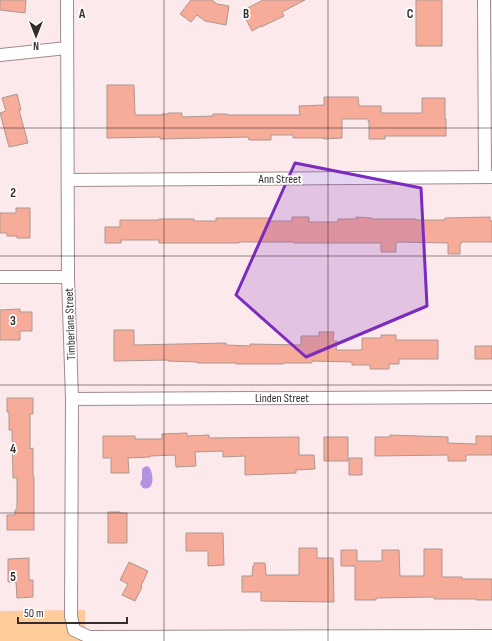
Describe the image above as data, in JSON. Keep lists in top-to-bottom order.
{
  "streets": {
    "street": ["Ann Street", "Timberlane Street", "Linden Street"]
  },
  "crossings": [
    ["Ann Street", "Timberlane Street"],
    ["Timberlane Street", "Linden Street"]
  ],
  "scale_bar": "50 m",
  "north": "bottom",
  "grid": {
    "columns": ["A", "B", "C"],
    "rows": [
      "2",
      "3",
      "4",
      "5"
    ]
  }
}
